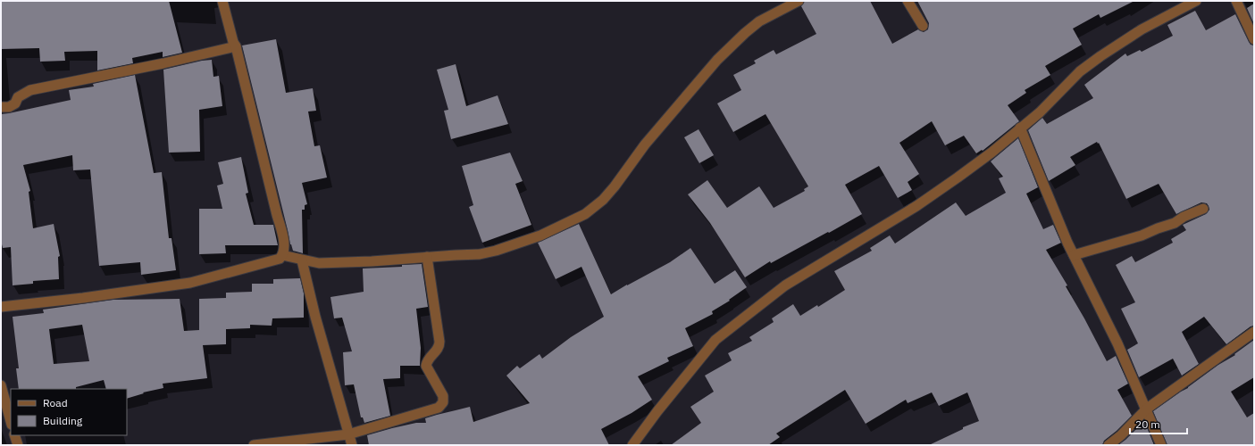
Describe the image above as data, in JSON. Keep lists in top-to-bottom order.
{
  "legend": ["Road", "Building"],
  "scale_bar": "20 m"
}
